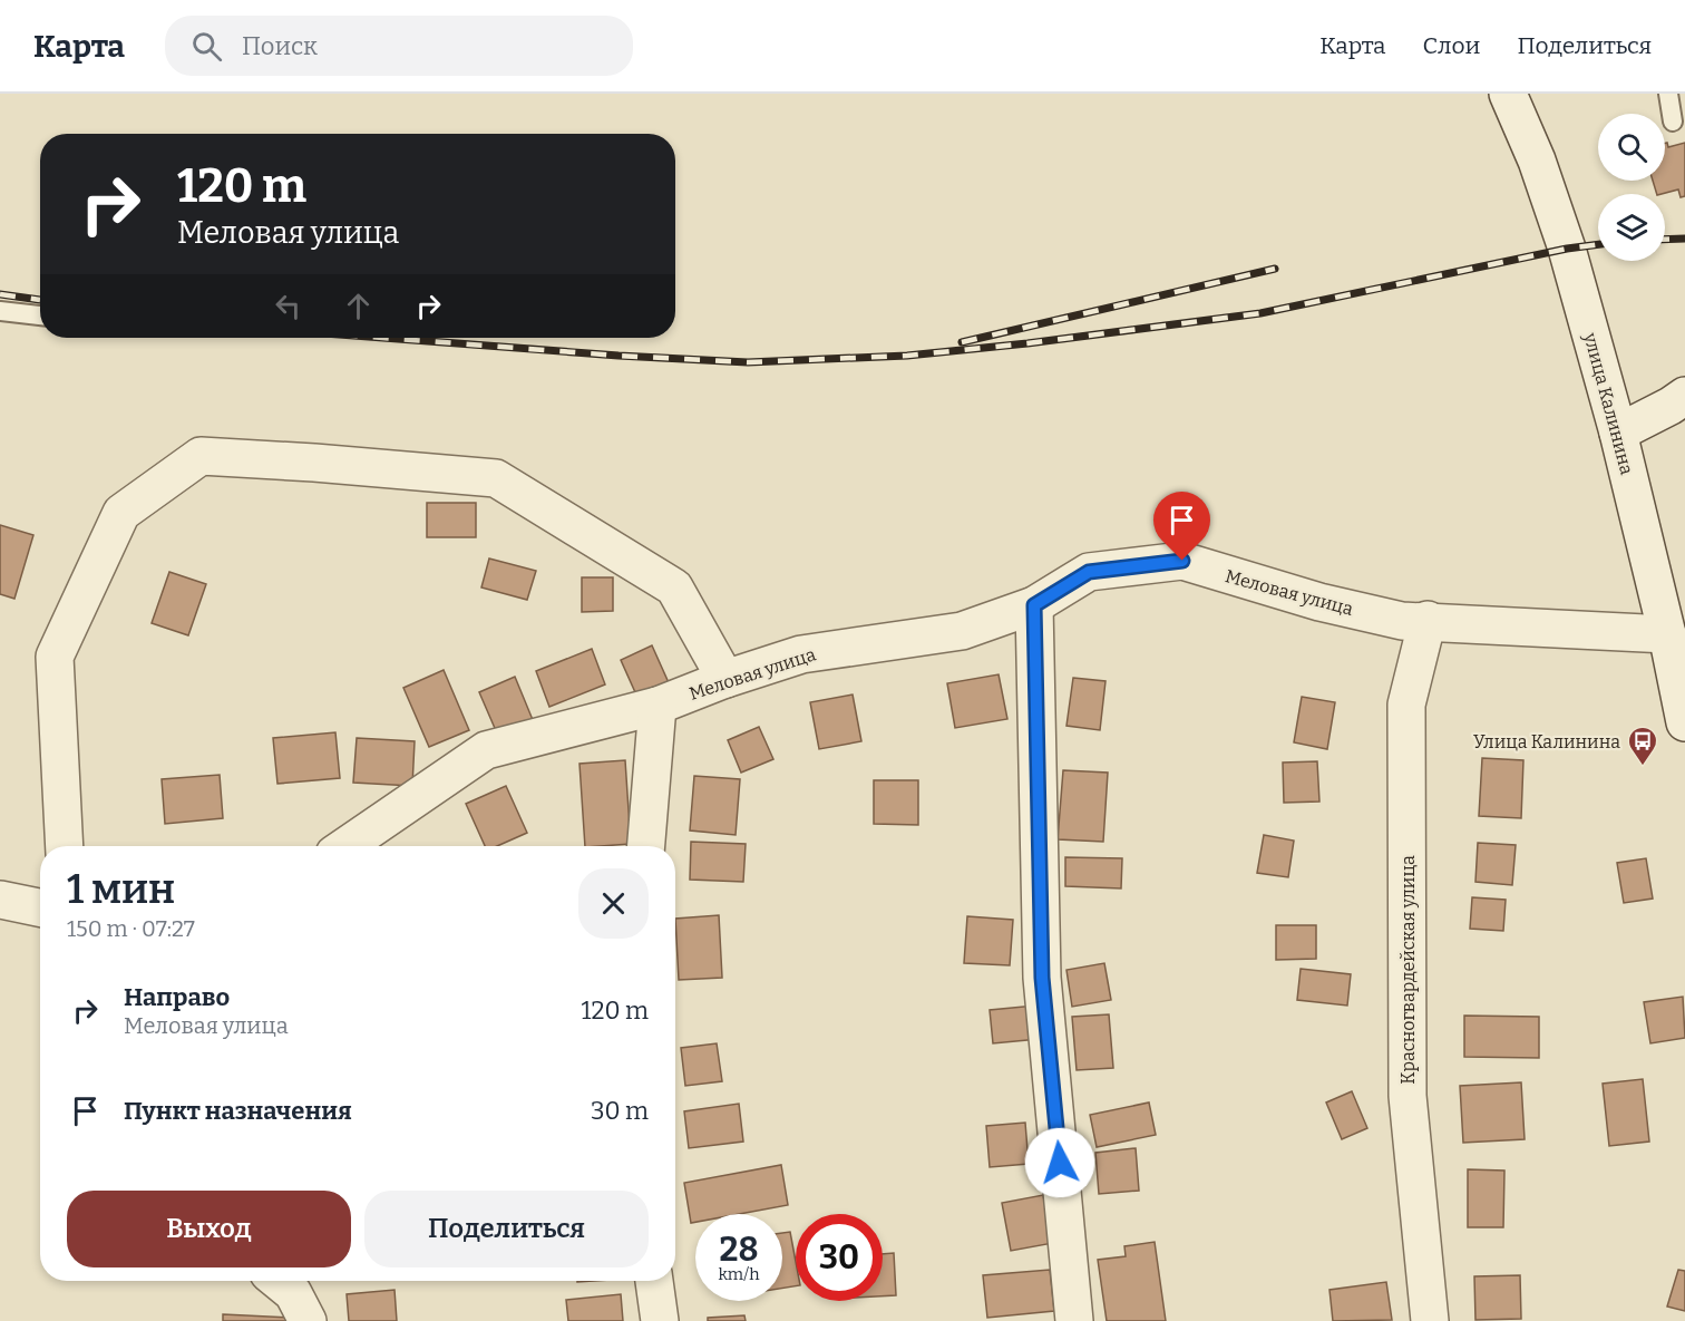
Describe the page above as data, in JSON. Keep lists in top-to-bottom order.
{
  "streets": {
    "street": ["улица Калинина", "Меловая улица", "Красногвардейская улица"]
  },
  "crossings": [
    ["улица Калинина", "Меловая улица"],
    ["Меловая улица", "Красногвардейская улица"]
  ],
  "places": {
    "bus stop": ["Улица Калинина"]
  },
  "page": {
    "header": "Карта",
    "search": "Поиск",
    "nav": ["Карта", "Слои", "Поделиться"],
    "turn": ["120 m", "Меловая улица"],
    "heading": ["1 мин", "150 m · 07:27"],
    "list": [
      {
        "name": "Направо",
        "note": "Меловая улица",
        "value": "120 m"
      },
      {
        "name": "Пункт назначения",
        "value": "30 m"
      }
    ],
    "buttons": ["Выход", "Поделиться"],
    "speed": "28 km/h",
    "limit": "30"
  }
}
